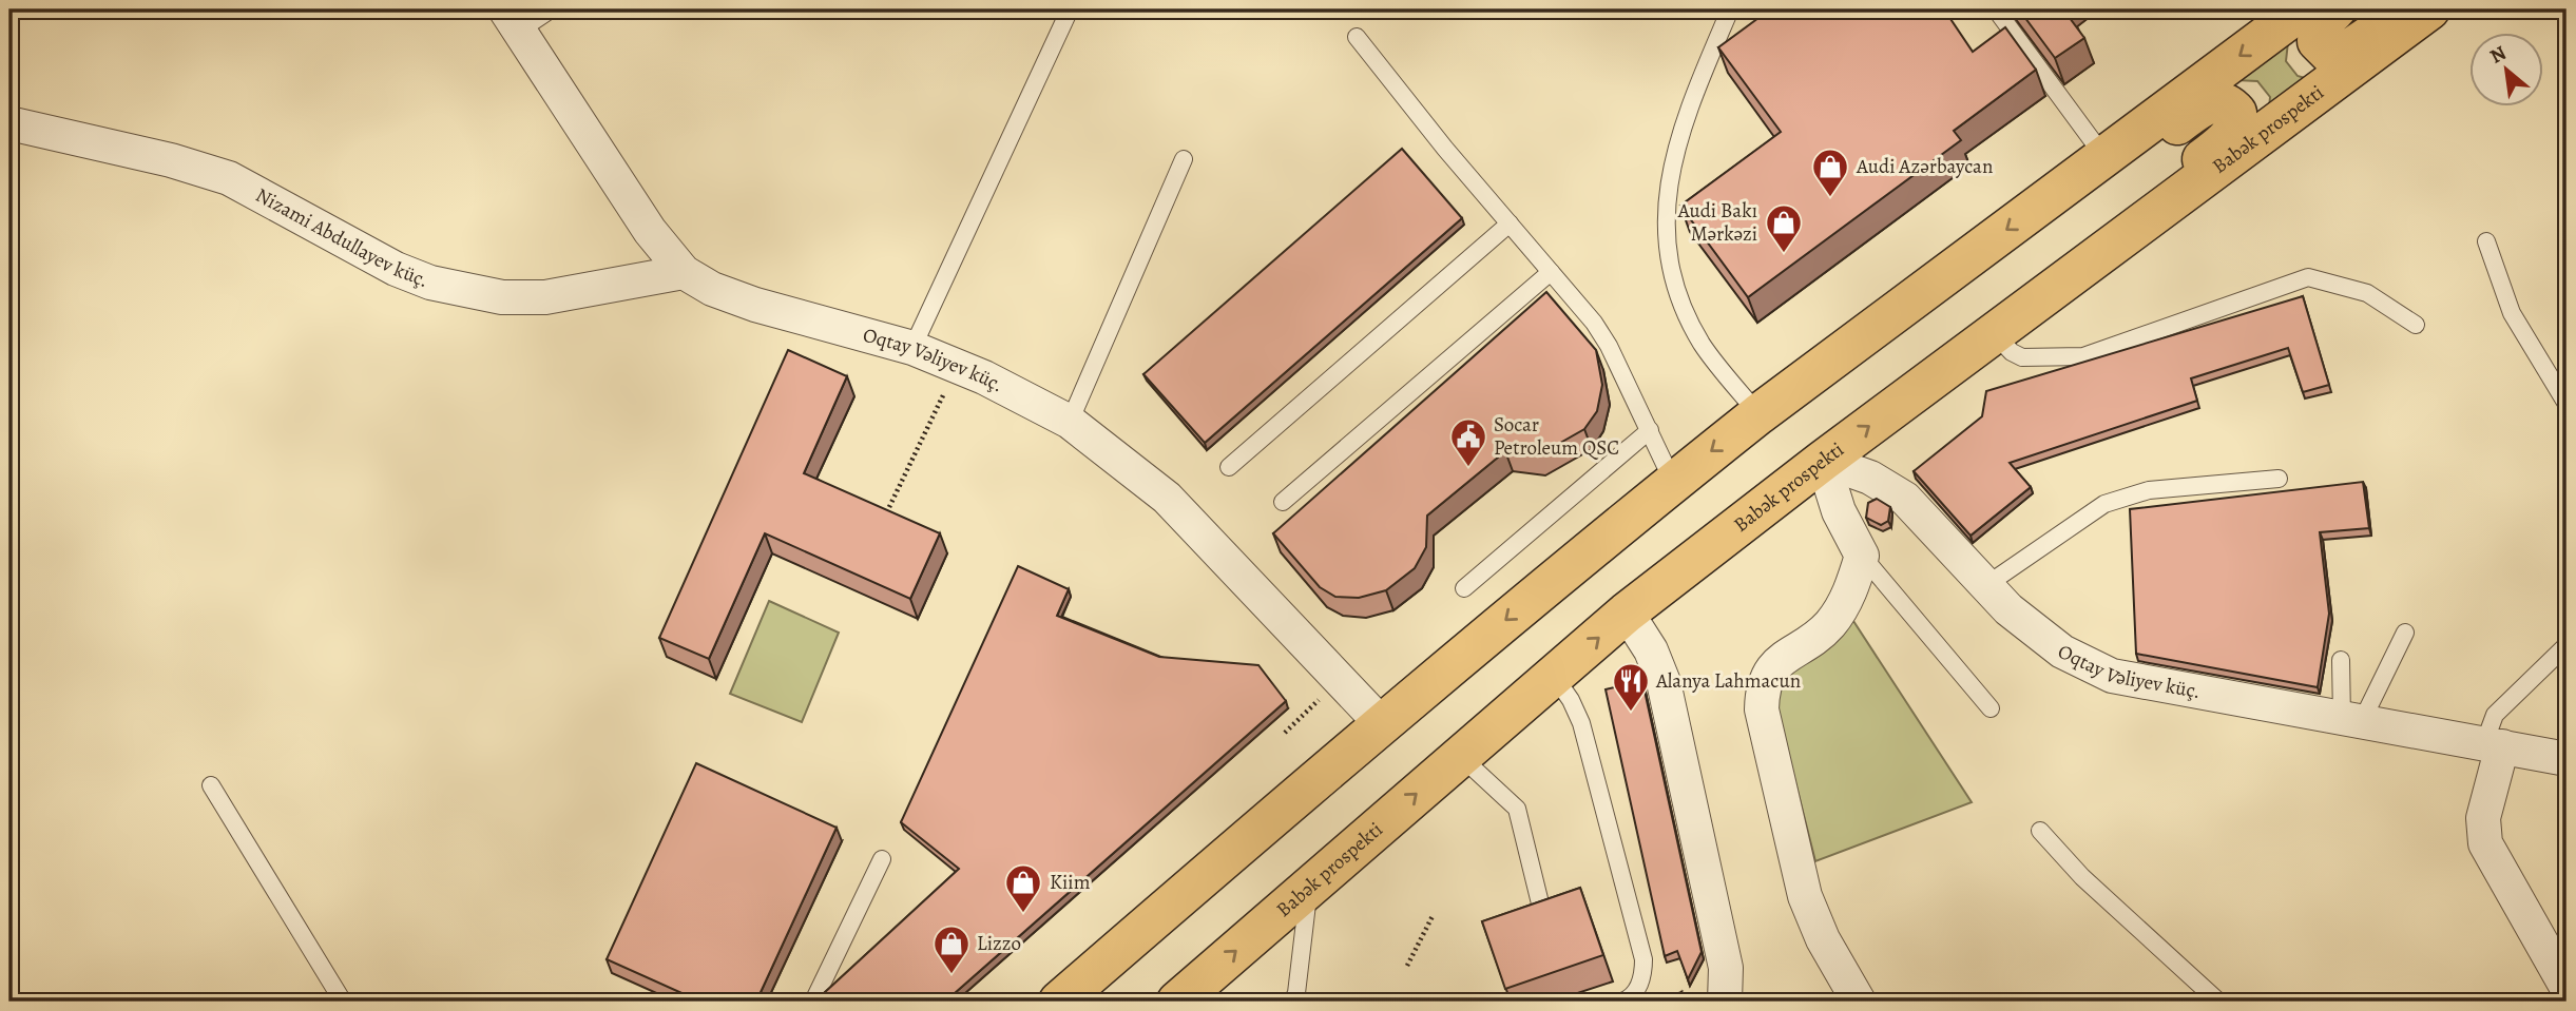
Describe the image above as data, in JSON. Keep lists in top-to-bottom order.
{
  "streets": {
    "main road": ["Babək prospekti"],
    "street": ["Nizami Abdullayev küç.", "Oqtay Vəliyev küç."]
  },
  "crossings": [
    ["Babək prospekti", "Oqtay Vəliyev küç."],
    ["Nizami Abdullayev küç.", "Oqtay Vəliyev küç."]
  ],
  "places": {
    "shop": [
      "Audi Azərbaycan",
      "Audi Bakı Mərkəzi",
      "Kiim",
      "Lizzo"
    ],
    "public building": ["Socar Petroleum QSC"],
    "restaurant": ["Alanya Lahmacun"]
  },
  "north": "top left"
}
